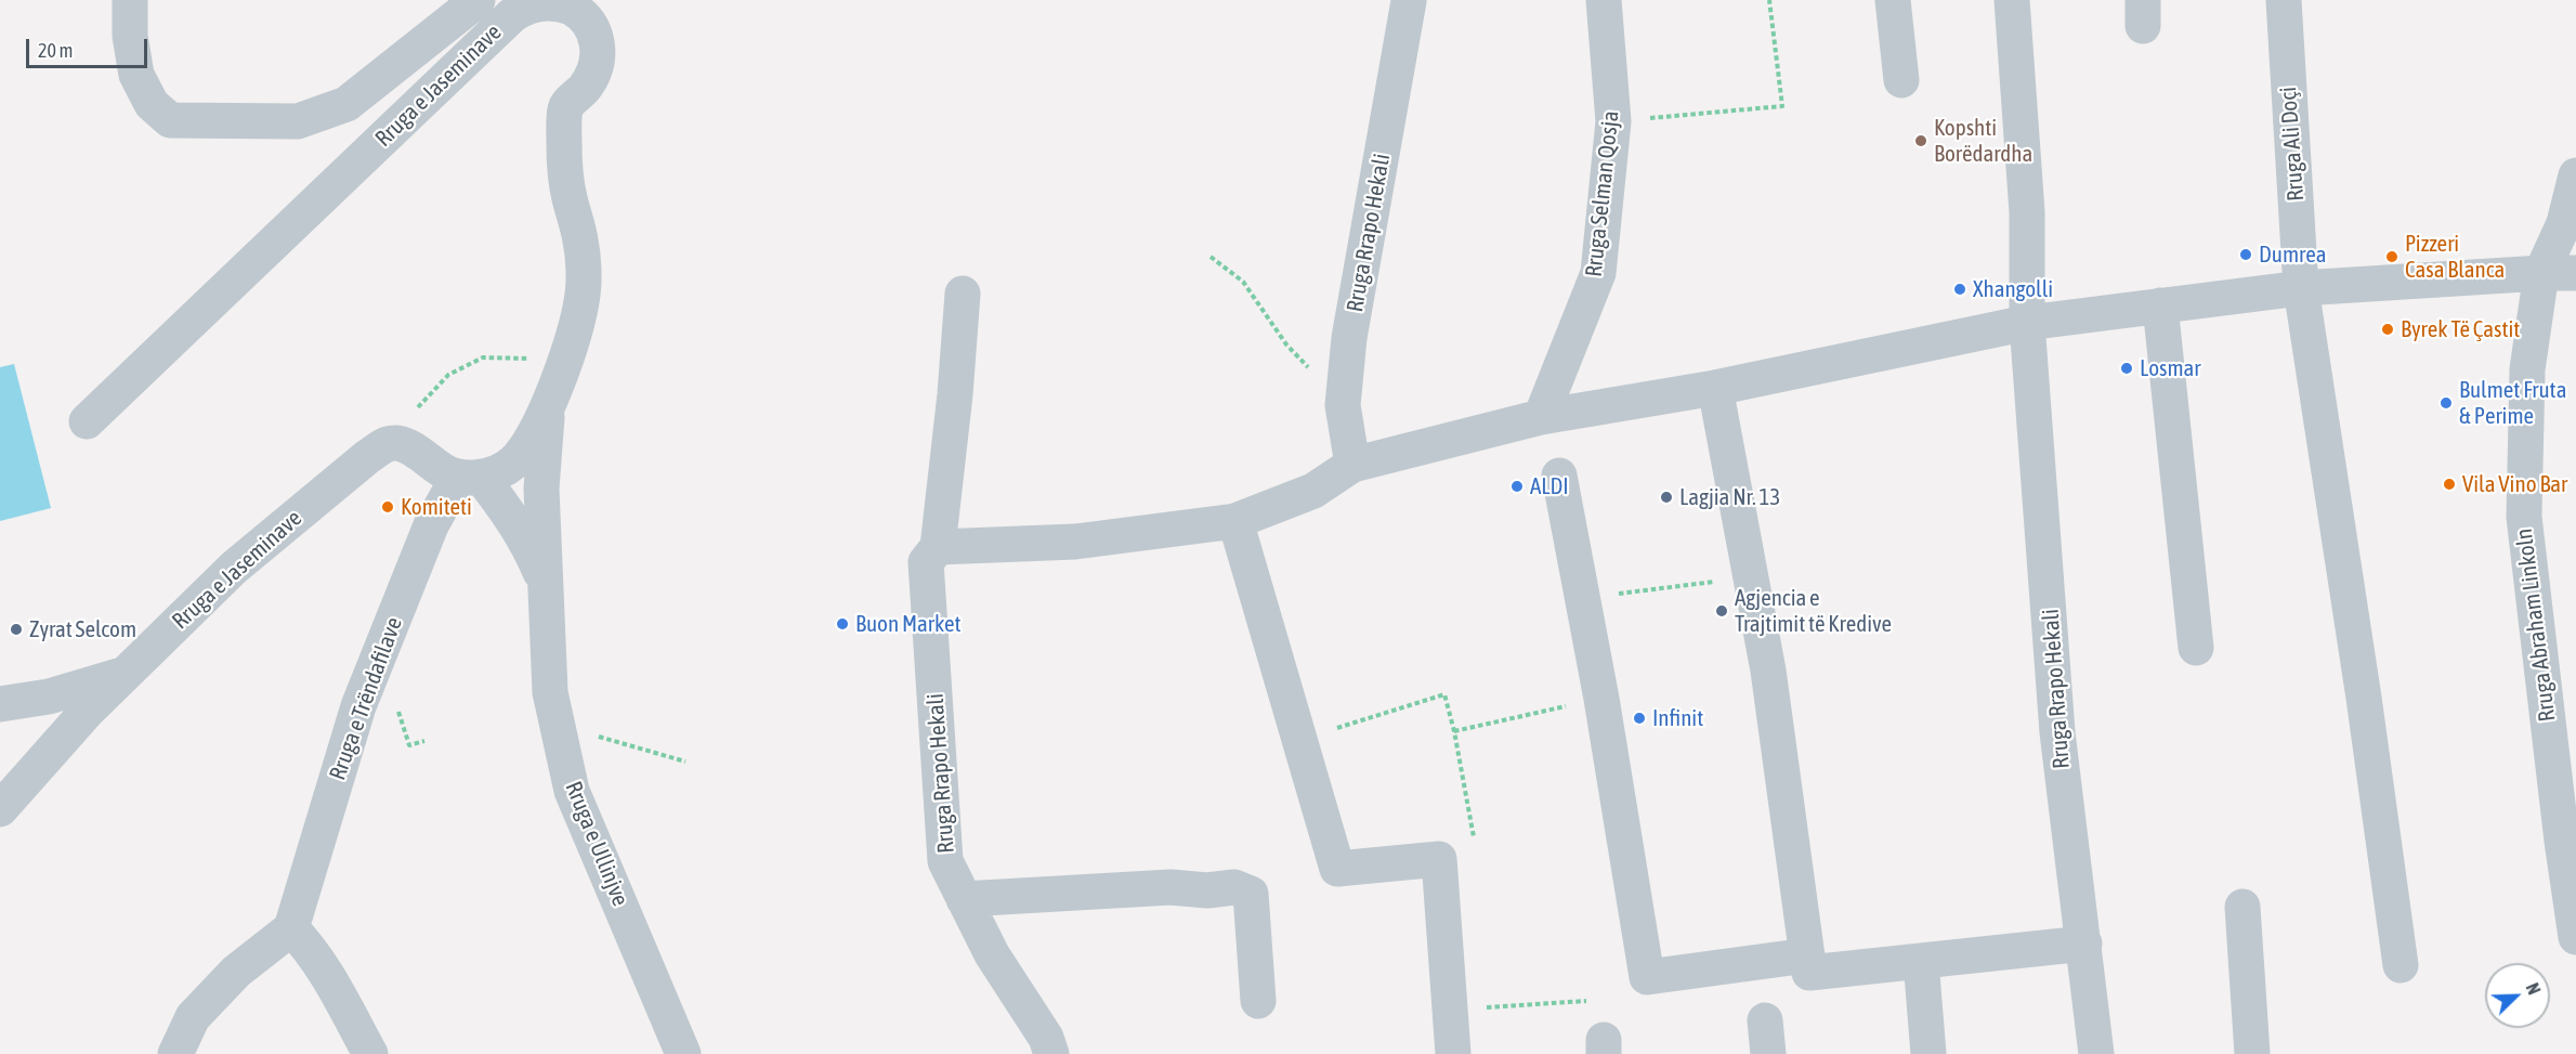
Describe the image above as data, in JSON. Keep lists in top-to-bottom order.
{
  "streets": {
    "street": [
      "Rruga e Jaseminave",
      "Rruga Ali Doçi",
      "Rruga Selman Qosja",
      "Rruga Rrapo Hekali",
      "Rruga Abraham Linkoln",
      "Rruga e Trëndafilave",
      "Rruga e Ullinjve"
    ]
  },
  "crossings": [
    ["Rruga e Jaseminave", "Rruga e Trëndafilave"],
    ["Rruga e Jaseminave", "Rruga e Ullinjve"],
    ["Rruga e Trëndafilave", "Rruga e Ullinjve"]
  ],
  "places": [
    "Kopshti Borëdardha",
    "Dumrea",
    "Pizzeri Casa Blanca",
    "Xhangolli",
    "Byrek Të Çastit",
    "Losmar",
    "Bulmet Fruta & Perime",
    "Vila Vino Bar",
    "ALDI",
    "Lagjia Nr. 13",
    "Komiteti",
    "Agjencia e Trajtimit të Kredive",
    "Buon Market",
    "Zyrat Selcom",
    "Infinit"
  ],
  "scale_bar": "20 m",
  "north": "top right"
}
